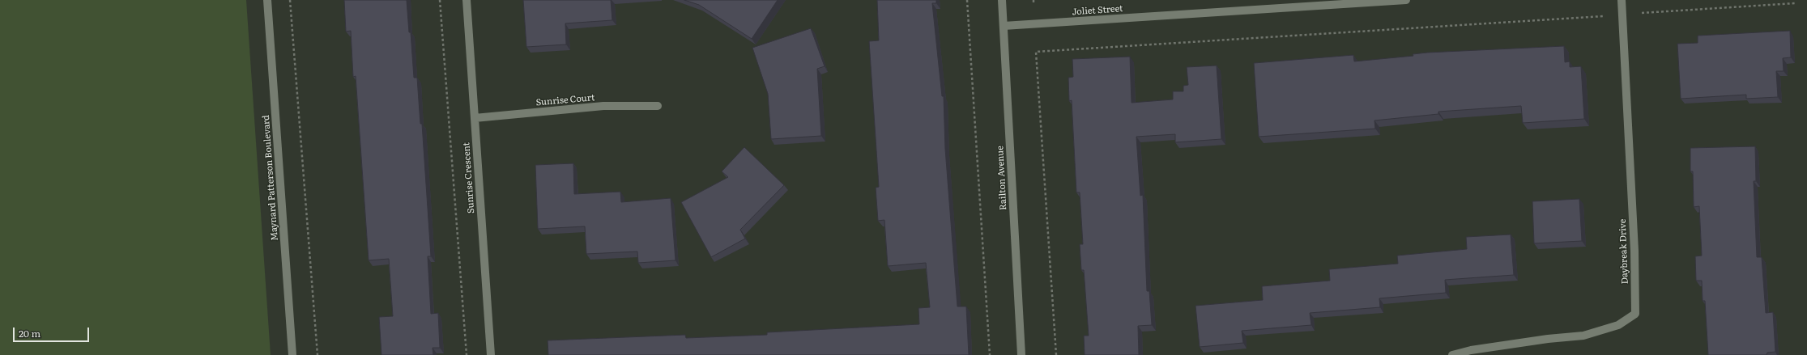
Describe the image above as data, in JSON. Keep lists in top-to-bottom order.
{
  "streets": {
    "street": [
      "Joliet Street",
      "Sunrise Court",
      "Maynard Patterson Boulevard",
      "Sunrise Crescent",
      "Railton Avenue",
      "Daybreak Drive"
    ]
  },
  "crossings": [
    ["Joliet Street", "Railton Avenue"],
    ["Sunrise Court", "Sunrise Crescent"]
  ],
  "scale_bar": "20 m"
}
